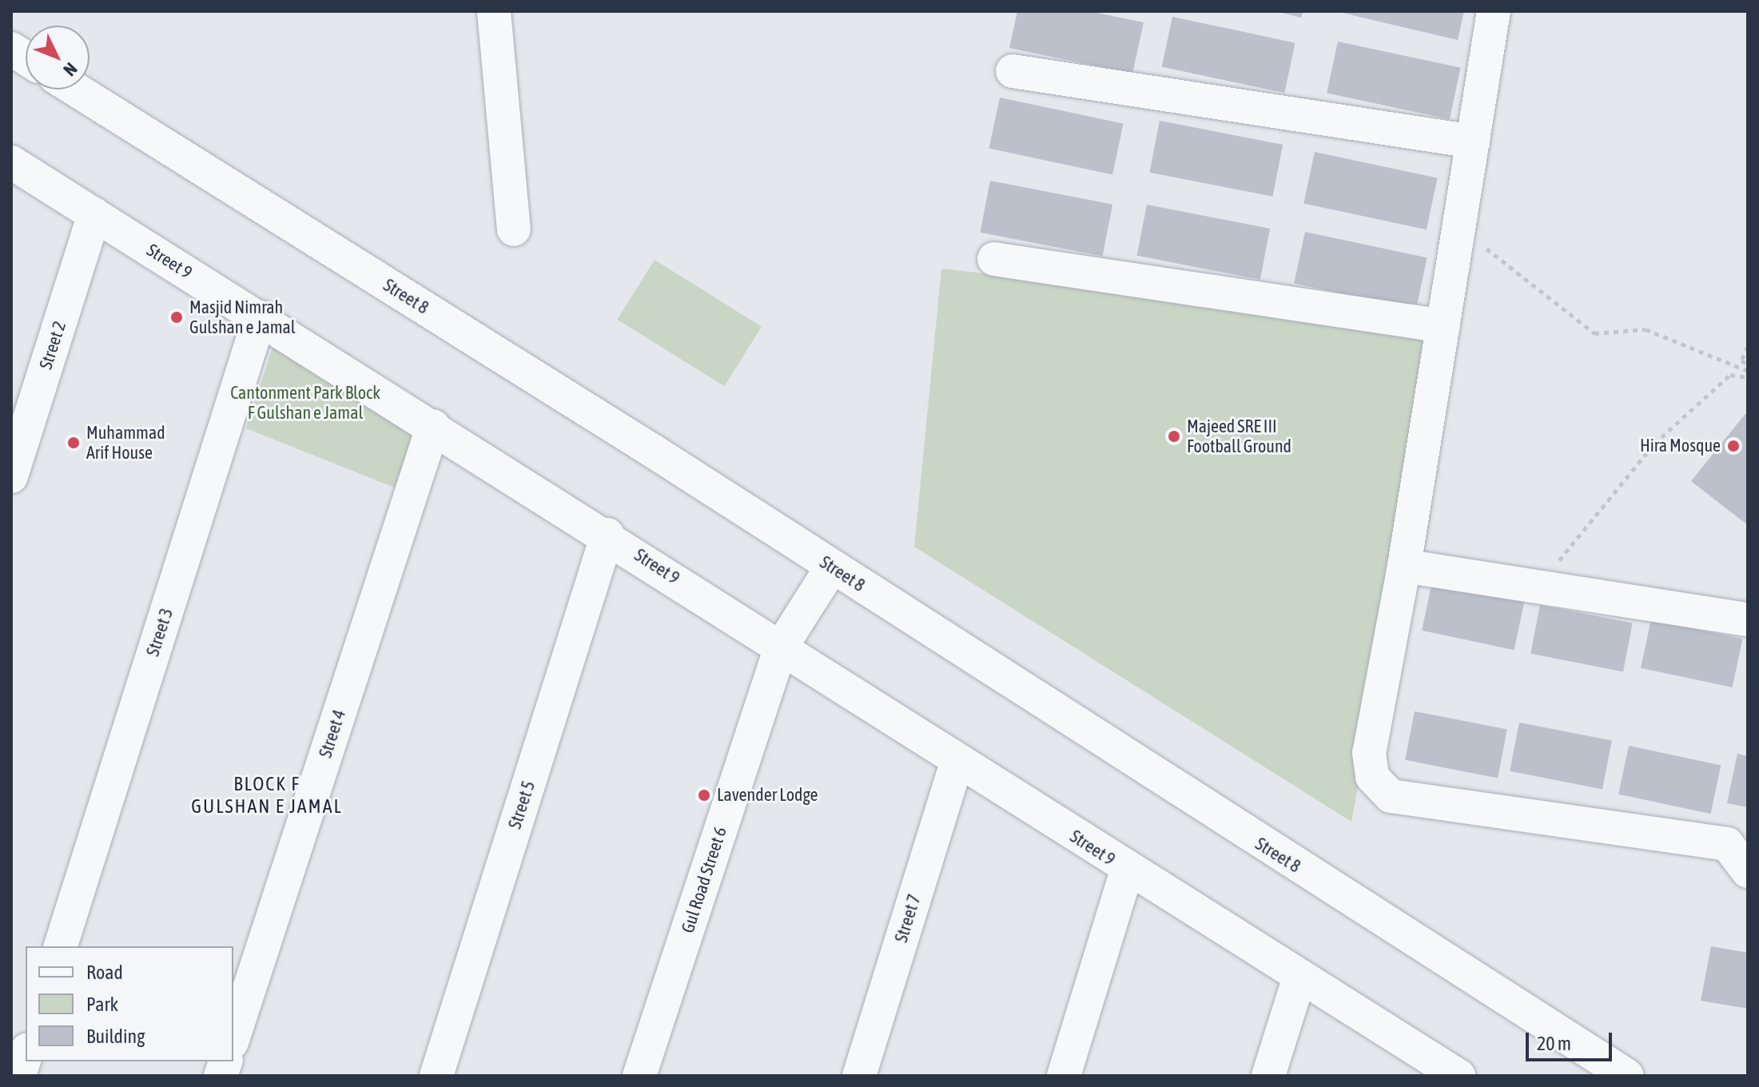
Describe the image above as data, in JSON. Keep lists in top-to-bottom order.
{
  "streets": {
    "street": [
      "Street 9",
      "Street 8",
      "Street 2",
      "Street 3",
      "Street 4",
      "Street 5",
      "Gul Road Street 6",
      "Street 7"
    ]
  },
  "crossings": [
    ["Street 9", "Street 2"],
    ["Street 9", "Street 3"],
    ["Street 9", "Street 4"],
    ["Street 9", "Street 5"],
    ["Street 9", "Gul Road Street 6"],
    ["Street 9", "Street 7"],
    ["Street 8", "Gul Road Street 6"]
  ],
  "districts": ["BLOCK F GULSHAN E JAMAL"],
  "parks": ["Cantonment Park Block F Gulshan e Jamal"],
  "places": [
    "Masjid Nimrah Gulshan e Jamal",
    "Majeed SRE III Football Ground",
    "Muhammad Arif House",
    "Hira Mosque",
    "Lavender Lodge"
  ],
  "legend": ["Road", "Park", "Building"],
  "scale_bar": "20 m",
  "north": "bottom right"
}
